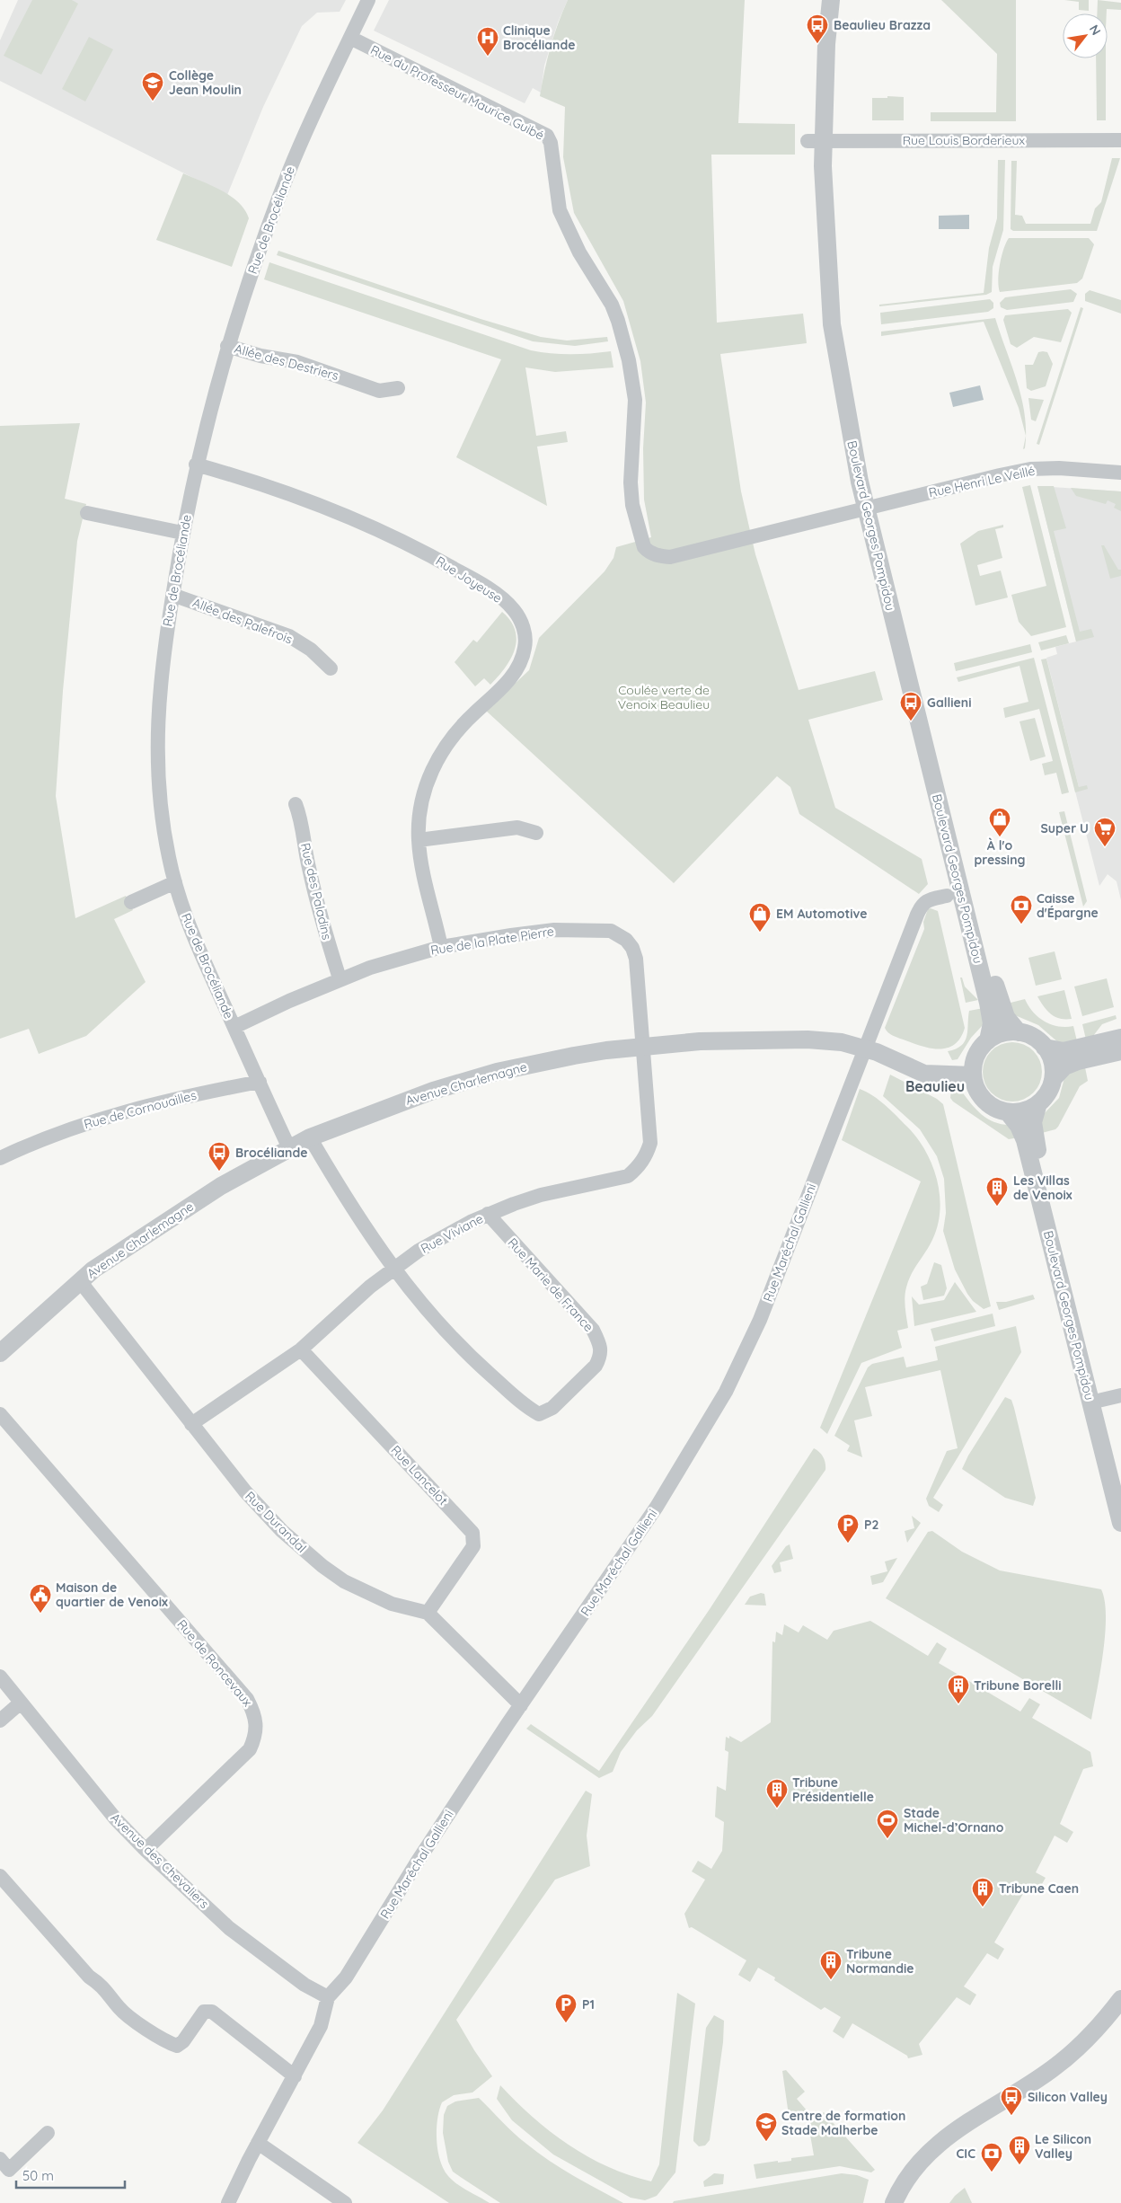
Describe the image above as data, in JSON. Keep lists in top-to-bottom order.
{
  "streets": {
    "street": [
      "Rue du Professeur Maurice Guibé",
      "Rue Louis Borderieux",
      "Rue de Brocéliande",
      "Allée des Destriers",
      "Rue Henri Le Veillé",
      "Boulevard Georges Pompidou",
      "Rue Joyeuse",
      "Allée des Palefrois",
      "Rue des Paladins",
      "Rue de la Plate Pierre",
      "Avenue Charlemagne",
      "Rue de Cornouailles",
      "Rue Viviane",
      "Rue Maréchal Gallieni",
      "Rue Marie de France",
      "Rue Lancelot",
      "Rue Durandal",
      "Rue de Roncevaux",
      "Avenue des Chevaliers"
    ]
  },
  "crossings": [
    ["Rue du Professeur Maurice Guibé", "Rue de Brocéliande"],
    ["Rue du Professeur Maurice Guibé", "Rue Henri Le Veillé"],
    ["Rue du Professeur Maurice Guibé", "Boulevard Georges Pompidou"],
    ["Rue Louis Borderieux", "Boulevard Georges Pompidou"],
    ["Rue de Brocéliande", "Allée des Destriers"],
    ["Rue de Brocéliande", "Rue Joyeuse"],
    ["Rue de Brocéliande", "Allée des Palefrois"],
    ["Rue de Brocéliande", "Rue de la Plate Pierre"],
    ["Rue de Brocéliande", "Avenue Charlemagne"],
    ["Rue de Brocéliande", "Rue de Cornouailles"],
    ["Rue Henri Le Veillé", "Boulevard Georges Pompidou"],
    ["Boulevard Georges Pompidou", "Avenue Charlemagne"],
    ["Rue Joyeuse", "Rue de la Plate Pierre"],
    ["Rue des Paladins", "Rue de la Plate Pierre"],
    ["Rue de la Plate Pierre", "Avenue Charlemagne"],
    ["Rue de la Plate Pierre", "Rue Viviane"],
    ["Avenue Charlemagne", "Rue Viviane"],
    ["Avenue Charlemagne", "Rue Maréchal Gallieni"],
    ["Avenue Charlemagne", "Rue Durandal"],
    ["Rue Viviane", "Rue Marie de France"],
    ["Rue Viviane", "Rue Lancelot"],
    ["Rue Viviane", "Rue Durandal"],
    ["Rue Maréchal Gallieni", "Avenue des Chevaliers"],
    ["Rue Lancelot", "Rue Durandal"],
    ["Rue de Roncevaux", "Avenue des Chevaliers"]
  ],
  "districts": ["Beaulieu"],
  "parks": ["Coulée verte de Venoix Beaulieu"],
  "places": {
    "bus stop": [
      "Beaulieu Brazza",
      "Gallieni",
      "Brocéliande",
      "Silicon Valley"
    ],
    "hospital": ["Clinique Brocéliande"],
    "school or university": ["Collège Jean Moulin", "Centre de formation Stade Malherbe"],
    "shop": ["À l'o pressing", "EM Automotive"],
    "supermarket": ["Super U"],
    "bank": ["Caisse d'Épargne", "CIC"],
    "building": [
      "Les Villas de Venoix",
      "Tribune Borelli",
      "Tribune Présidentielle",
      "Tribune Caen",
      "Tribune Normandie",
      "Le Silicon Valley"
    ],
    "parking": ["P2", "P1"],
    "public building": ["Maison de quartier de Venoix"],
    "sports": ["Stade Michel-d’Ornano"]
  },
  "scale_bar": "50 m",
  "north": "top right"
}
